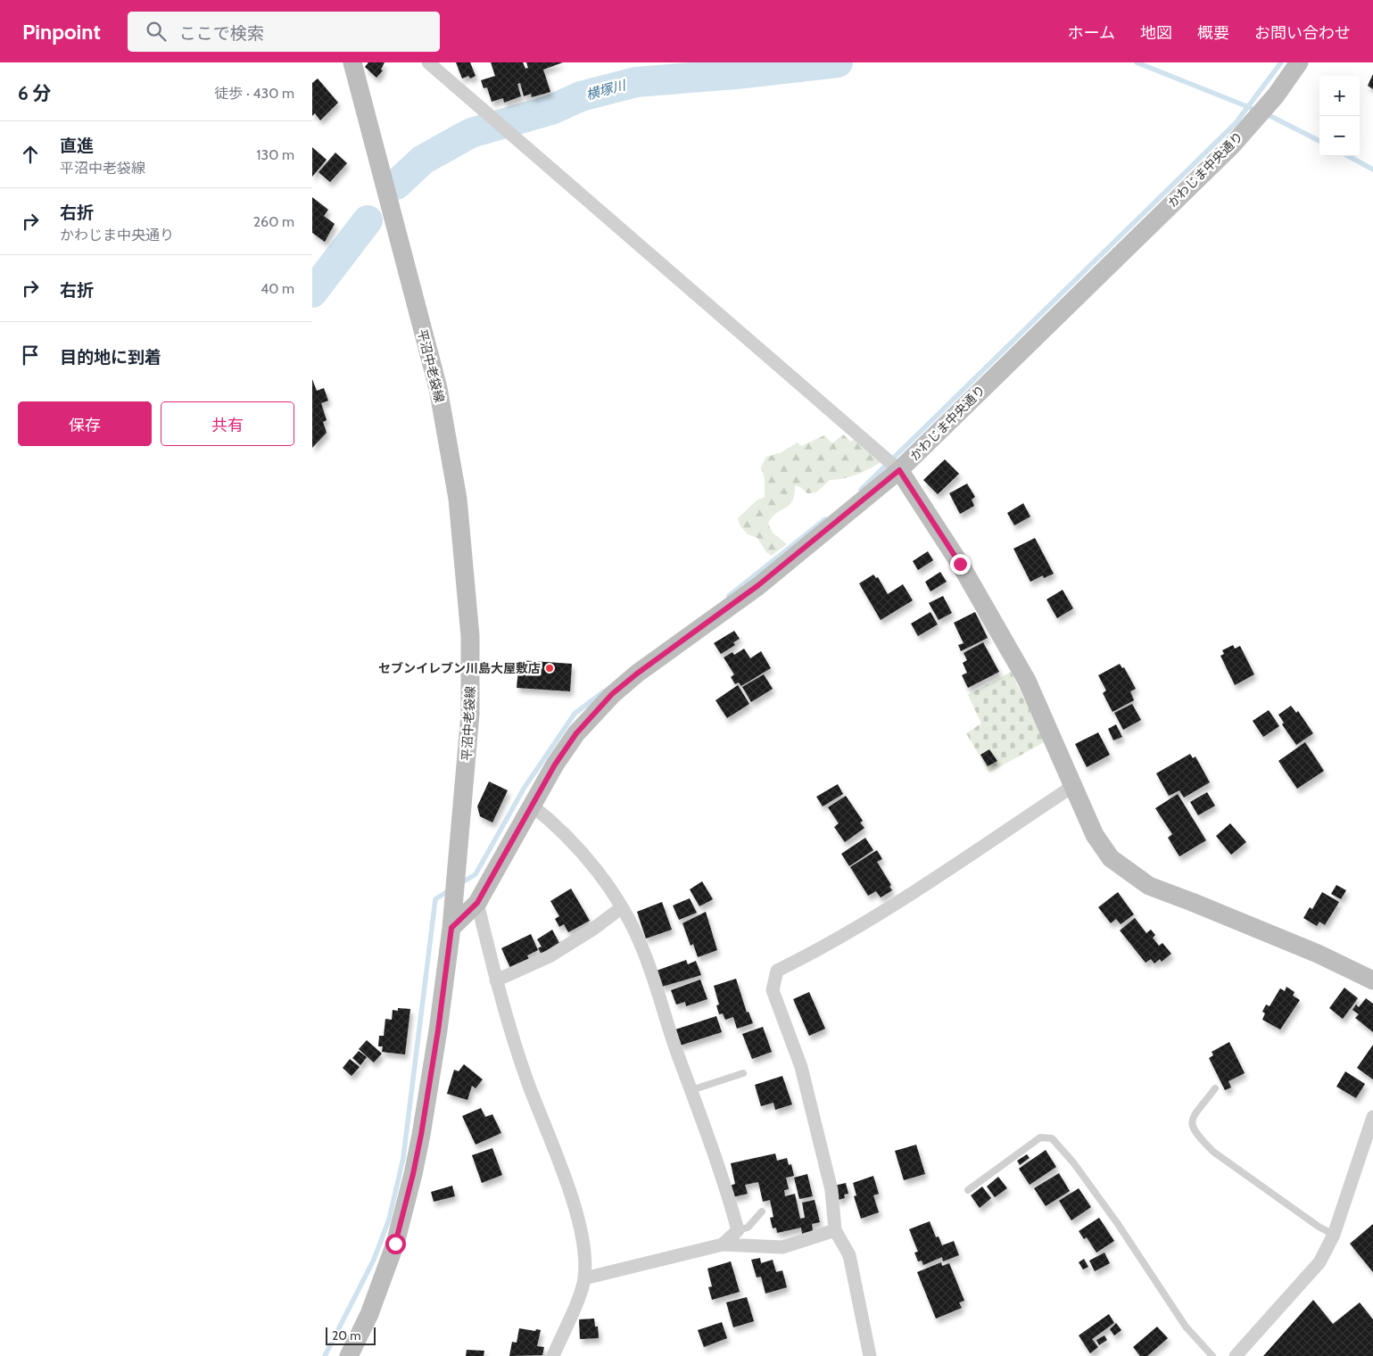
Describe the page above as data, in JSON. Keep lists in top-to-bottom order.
{
  "streets": {
    "street": ["かわじま中央通り", "平沼中老袋線"]
  },
  "crossings": [
    ["かわじま中央通り", "平沼中老袋線"]
  ],
  "water": ["横塚川"],
  "places": ["セブンイレブン川島大屋敷店"],
  "scale_bar": "20 m",
  "page": {
    "header": "Pinpoint",
    "search": "ここで検索",
    "nav": [
      "ホーム",
      "地図",
      "概要",
      "お問い合わせ"
    ],
    "heading": ["6 分", "徒歩 · 430 m"],
    "map_buttons": ["+", "−"],
    "list": [
      ["直進", "平沼中老袋線", "130 m"],
      ["右折", "かわじま中央通り", "260 m"],
      ["右折", "40 m"],
      "目的地に到着"
    ],
    "buttons": ["保存", "共有"],
    "scale": "20 m"
  }
}
